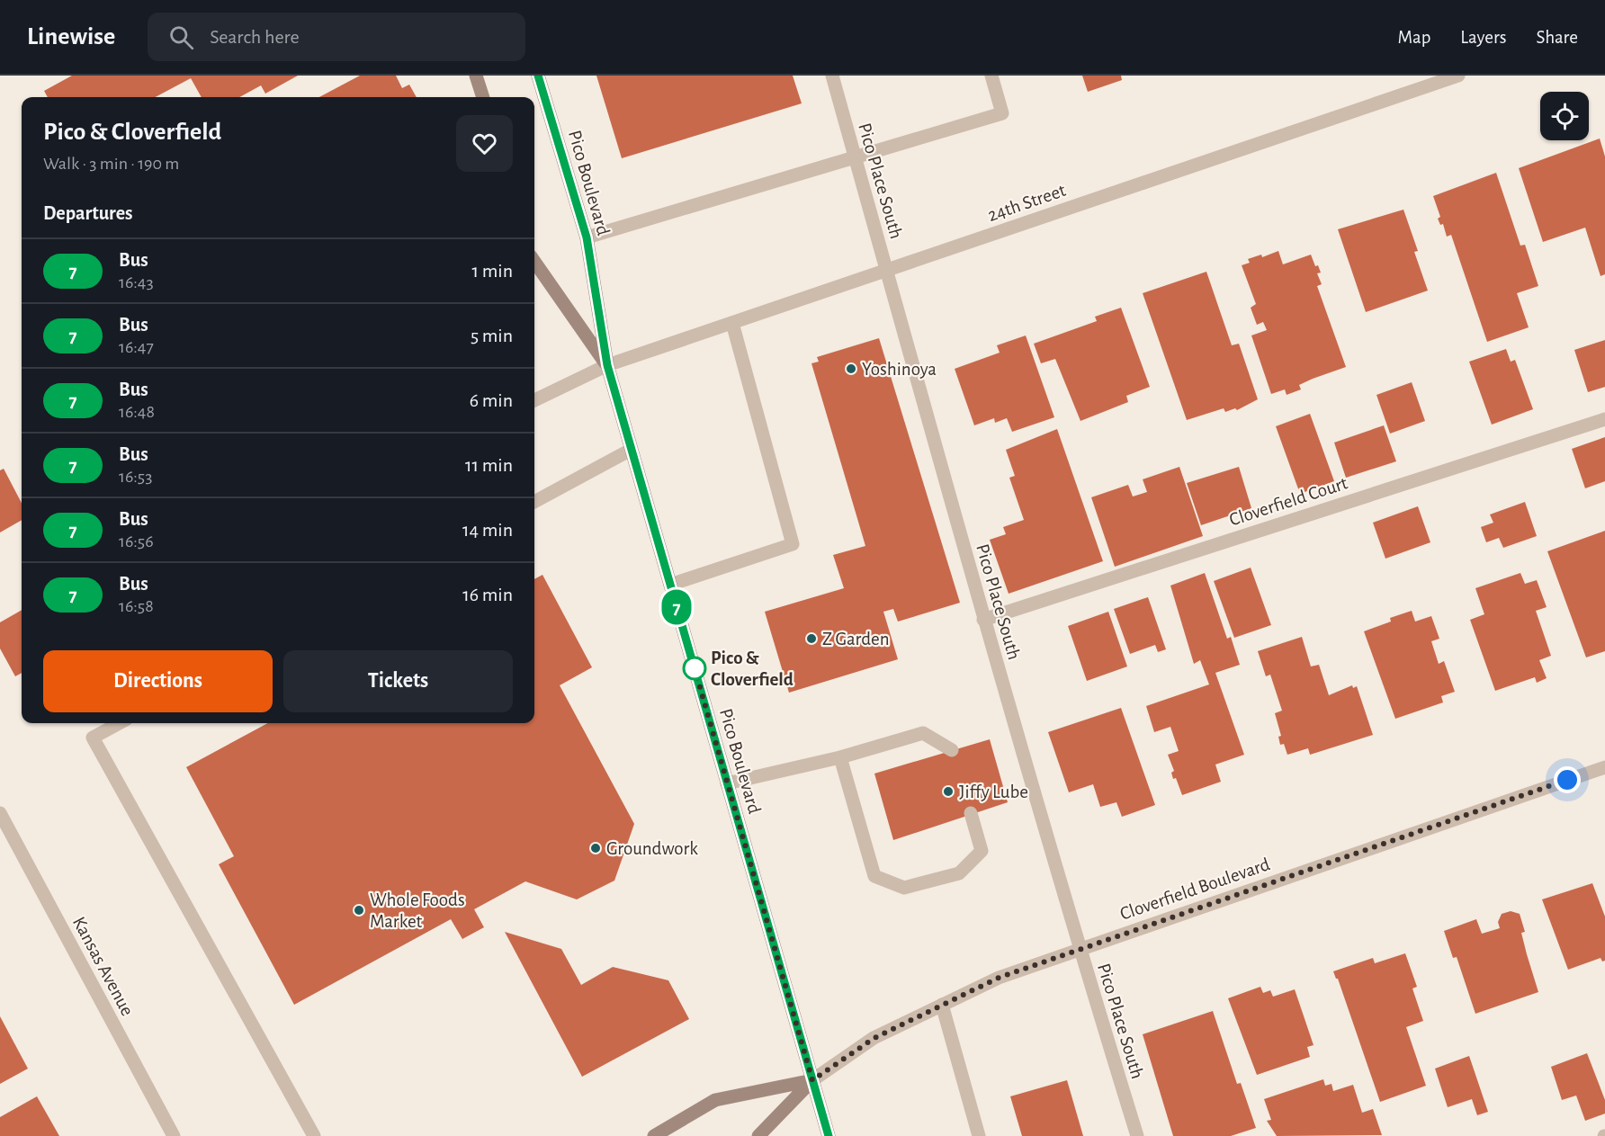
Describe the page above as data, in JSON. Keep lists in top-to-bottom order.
{
  "streets": {
    "main road": ["Pico Boulevard", "Cloverfield Boulevard"],
    "street": [
      "Pico Place South",
      "24th Street",
      "Cloverfield Court",
      "Kansas Avenue"
    ]
  },
  "crossings": [
    ["Pico Place South", "24th Street"],
    ["Pico Place South", "Cloverfield Court"],
    ["Pico Place South", "Cloverfield Boulevard"],
    ["Pico Boulevard", "24th Street"],
    ["Pico Boulevard", "Cloverfield Boulevard"]
  ],
  "places": [
    "Yoshinoya",
    "Z Garden",
    "Pico & Cloverfield",
    "Jiffy Lube",
    "Groundwork",
    "Whole Foods Market"
  ],
  "lines": ["bus line 7"],
  "page": {
    "header": "Linewise",
    "search": "Search here",
    "nav": ["Map", "Layers", "Share"],
    "on_map": "7",
    "heading": [
      ["Pico & Cloverfield", "Walk · 3 min · 190 m"],
      "Departures"
    ],
    "list": [
      {
        "mark": "7",
        "name": "Bus",
        "note": "16:43",
        "value": "1 min"
      },
      {
        "mark": "7",
        "name": "Bus",
        "note": "16:47",
        "value": "5 min"
      },
      {
        "mark": "7",
        "name": "Bus",
        "note": "16:48",
        "value": "6 min"
      },
      {
        "mark": "7",
        "name": "Bus",
        "note": "16:53",
        "value": "11 min"
      },
      {
        "mark": "7",
        "name": "Bus",
        "note": "16:56",
        "value": "14 min"
      },
      {
        "mark": "7",
        "name": "Bus",
        "note": "16:58",
        "value": "16 min"
      }
    ],
    "buttons": ["Directions", "Tickets"]
  }
}
